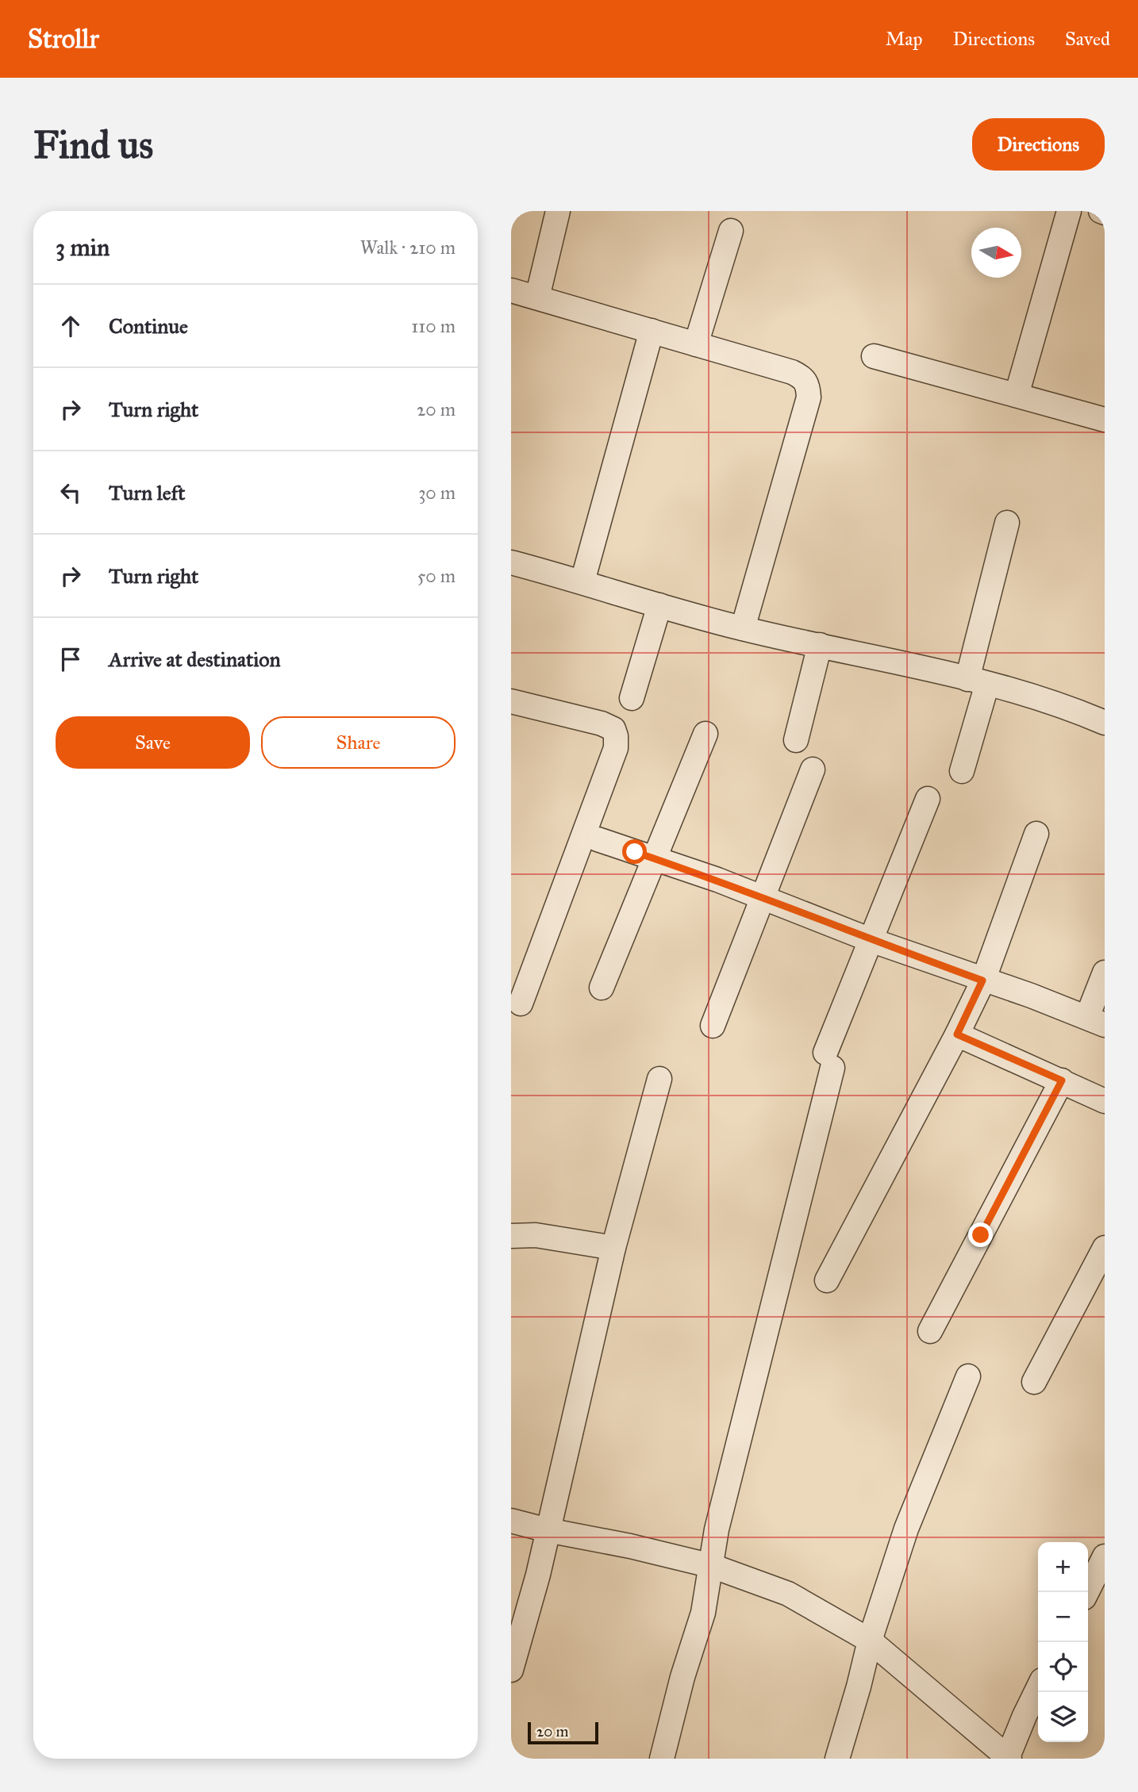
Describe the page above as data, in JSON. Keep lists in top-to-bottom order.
{
  "scale_bar": "20 m",
  "north": "right",
  "page": {
    "header": "Strollr",
    "nav": ["Map", "Directions", "Saved"],
    "buttons": [
      "Directions",
      ["Save", "Share"]
    ],
    "title": "Find us",
    "heading": ["3 min", "Walk · 210 m"],
    "list": [
      ["Continue", "110 m"],
      ["Turn right", "20 m"],
      ["Turn left", "30 m"],
      ["Turn right", "50 m"],
      "Arrive at destination"
    ],
    "map_buttons": ["+", "−"],
    "scale": "20 m"
  }
}
